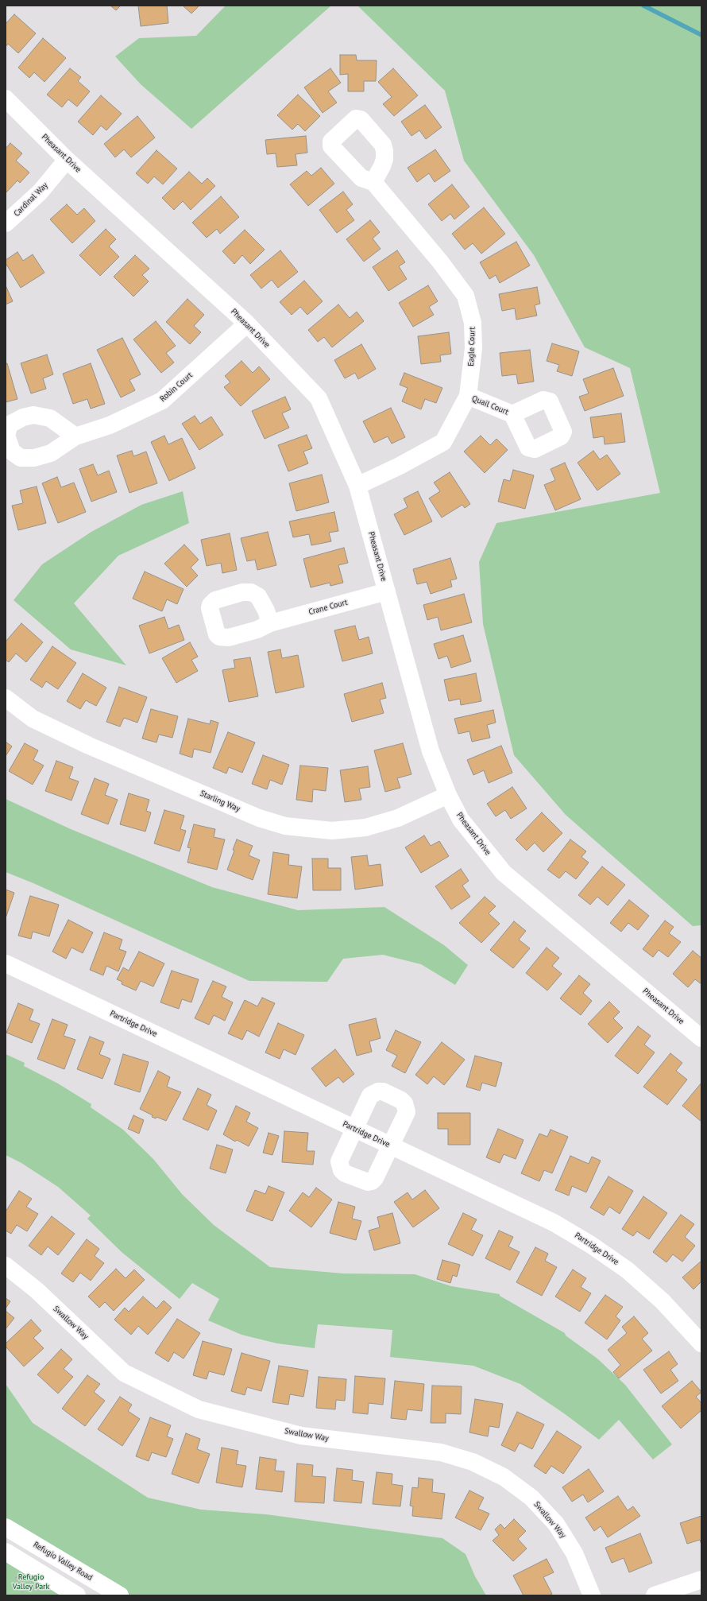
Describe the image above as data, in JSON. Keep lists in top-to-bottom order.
{
  "streets": {
    "street": [
      "Pheasant Drive",
      "Cardinal Way",
      "Eagle Court",
      "Robin Court",
      "Quail Court",
      "Crane Court",
      "Starling Way",
      "Partridge Drive",
      "Swallow Way",
      "Refugio Valley Road"
    ]
  },
  "crossings": [
    ["Pheasant Drive", "Cardinal Way"],
    ["Pheasant Drive", "Eagle Court"],
    ["Pheasant Drive", "Robin Court"],
    ["Pheasant Drive", "Crane Court"],
    ["Pheasant Drive", "Starling Way"],
    ["Eagle Court", "Quail Court"]
  ],
  "parks": ["Refugio Valley Park"]
}
